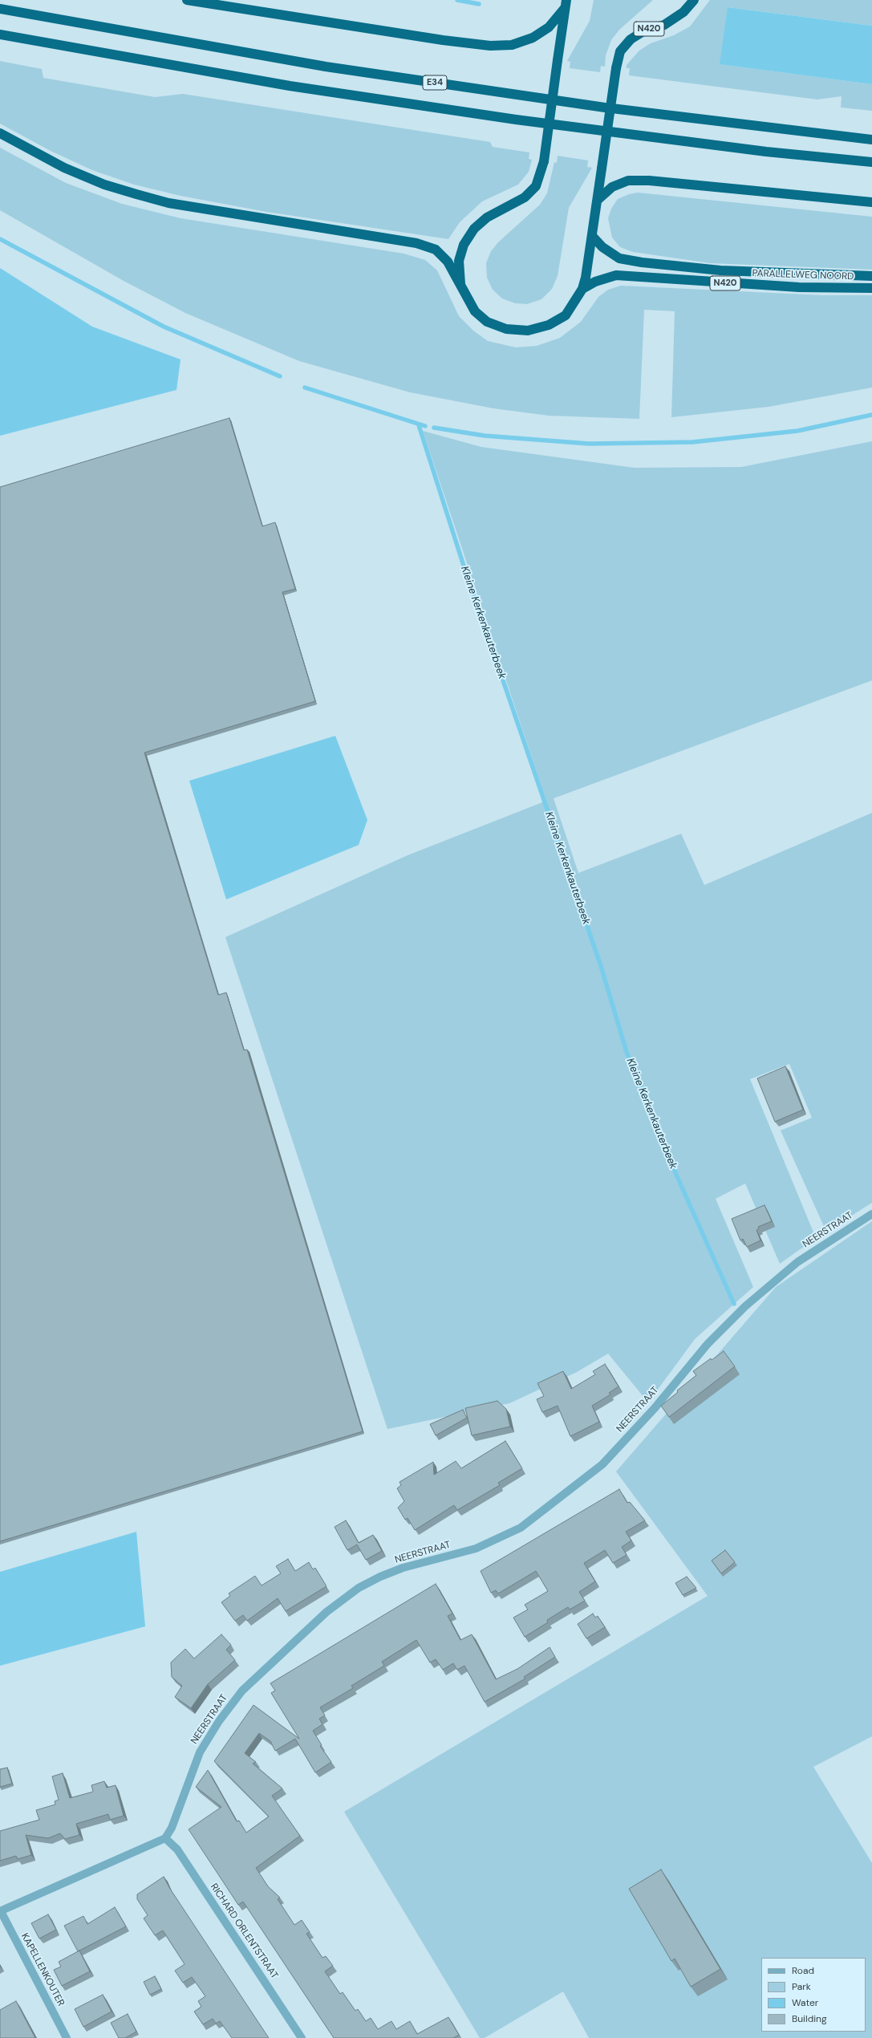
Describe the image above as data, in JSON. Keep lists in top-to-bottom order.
{
  "streets": {
    "highway": ["N420", "E34", "PARALLELWEG NOORD"],
    "street": ["NEERSTRAAT", "RICHARD ORLENTSTRAAT", "KAPELLENKOUTER"]
  },
  "crossings": [
    ["N420", "PARALLELWEG NOORD"],
    ["NEERSTRAAT", "RICHARD ORLENTSTRAAT"]
  ],
  "water": ["Kleine Kerkenkauterbeek"],
  "legend": [
    "Road",
    "Park",
    "Water",
    "Building"
  ]
}
